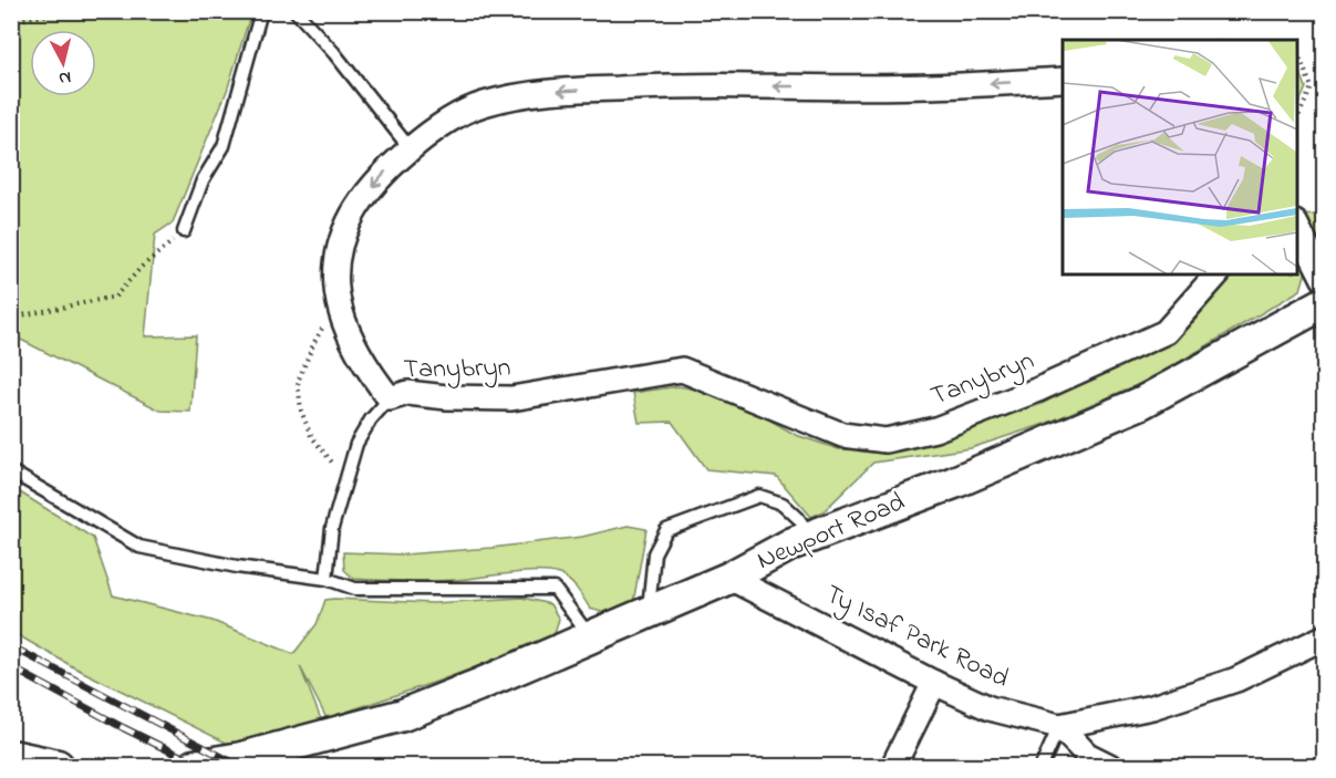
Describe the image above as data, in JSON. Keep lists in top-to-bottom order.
{
  "streets": {
    "main road": ["Newport Road"],
    "street": ["Tanybryn", "Ty Isaf Park Road"]
  },
  "crossings": [
    ["Newport Road", "Ty Isaf Park Road"]
  ],
  "one_way": ["Tanybryn"],
  "north": "bottom"
}
